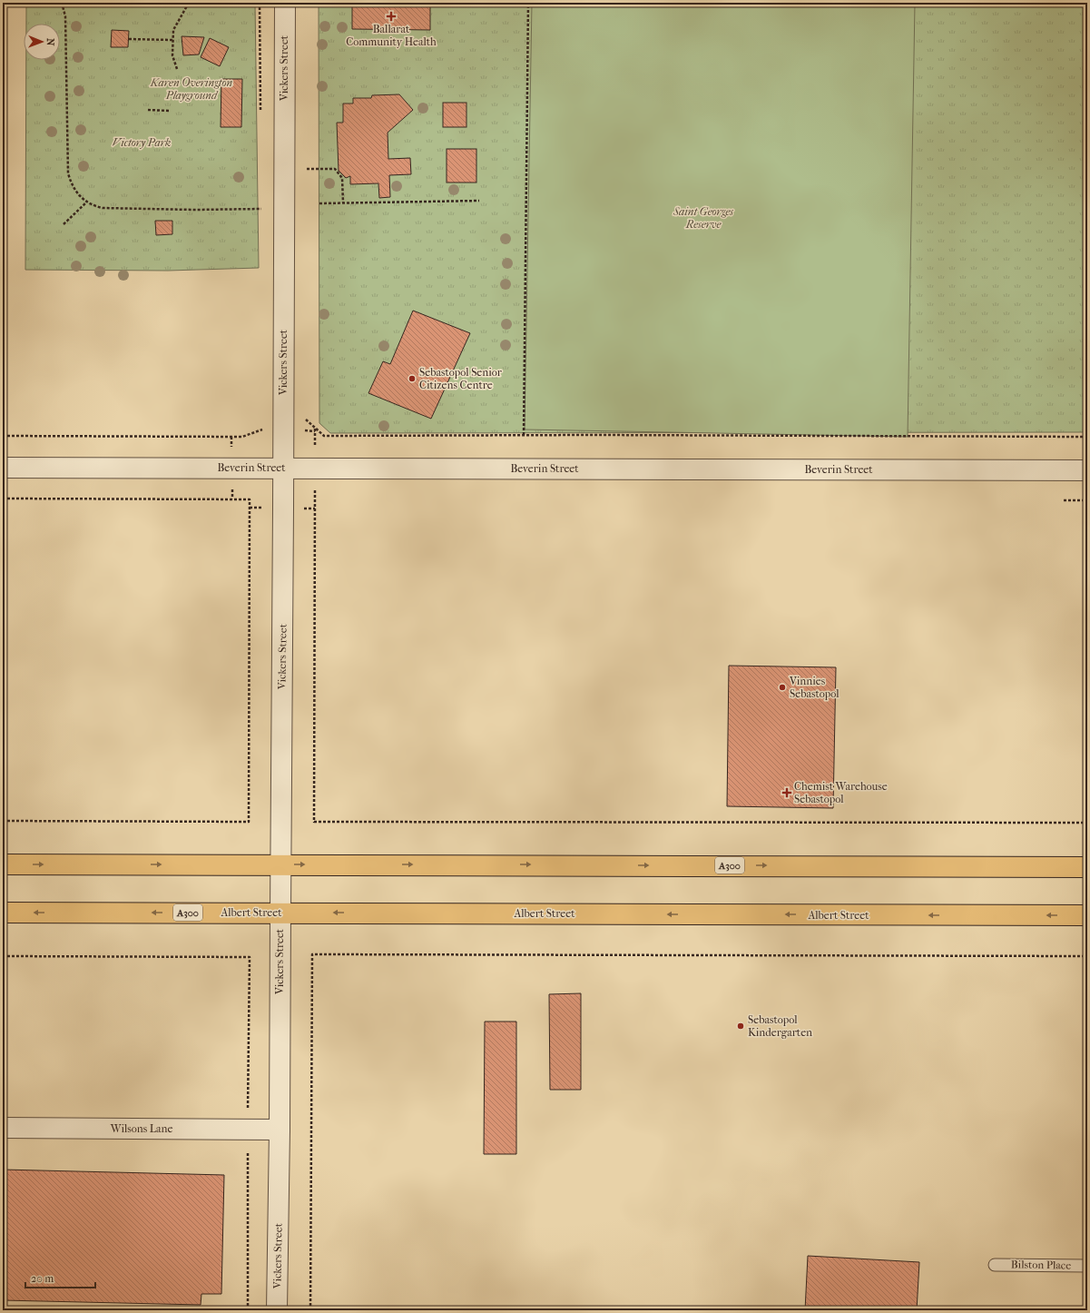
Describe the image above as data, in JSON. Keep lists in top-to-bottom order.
{
  "streets": {
    "highway": ["A300", "Albert Street"],
    "street": ["Vickers Street", "Beverin Street", "Wilsons Lane"],
    "lane": ["Bilston Place"]
  },
  "crossings": [
    ["Vickers Street", "Beverin Street"],
    ["Vickers Street", "A300"],
    ["Vickers Street", "Albert Street"],
    ["Vickers Street", "Wilsons Lane"]
  ],
  "parks": ["Karen Overington Playground", "Victory Park", "Saint Georges Reserve"],
  "places": {
    "health": ["Ballarat Community Health", "Chemist Warehouse Sebastopol"],
    "other": ["Sebastopol Senior Citizens Centre", "Vinnies Sebastopol", "Sebastopol Kindergarten"]
  },
  "scale_bar": "20 m",
  "north": "right"
}
